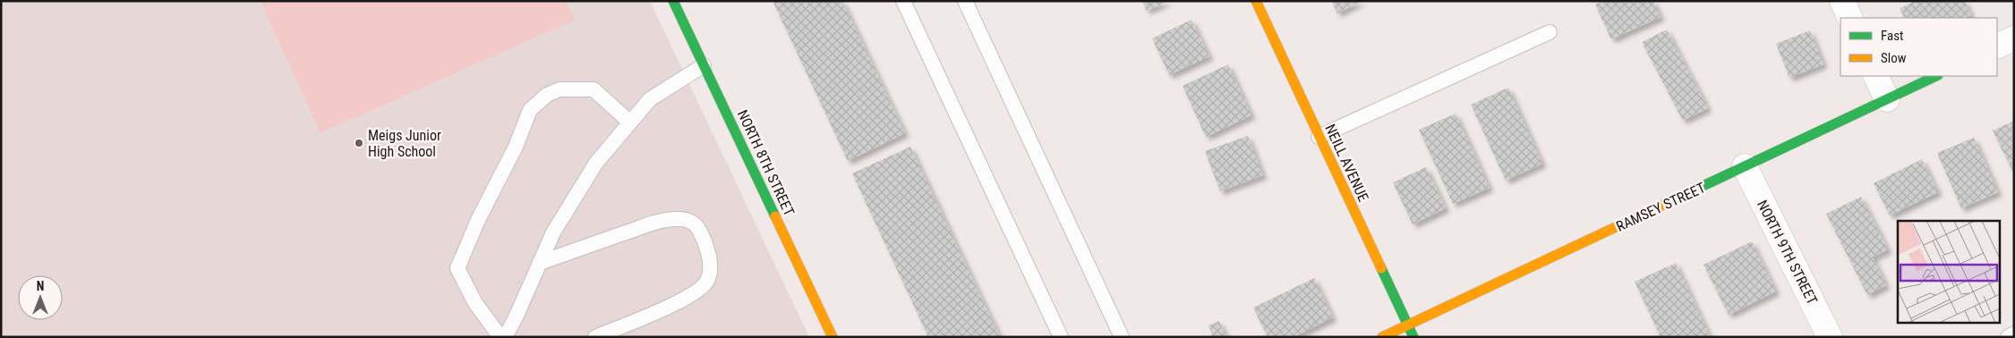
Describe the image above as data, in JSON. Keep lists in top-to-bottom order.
{
  "streets": {
    "street": [
      "NORTH 8TH STREET",
      "NEILL AVENUE",
      "RAMSEY STREET",
      "NORTH 9TH STREET"
    ]
  },
  "crossings": [
    ["NEILL AVENUE", "RAMSEY STREET"],
    ["RAMSEY STREET", "NORTH 9TH STREET"]
  ],
  "places": ["Meigs Junior High School"],
  "legend": ["Fast", "Slow"],
  "north": "top"
}
